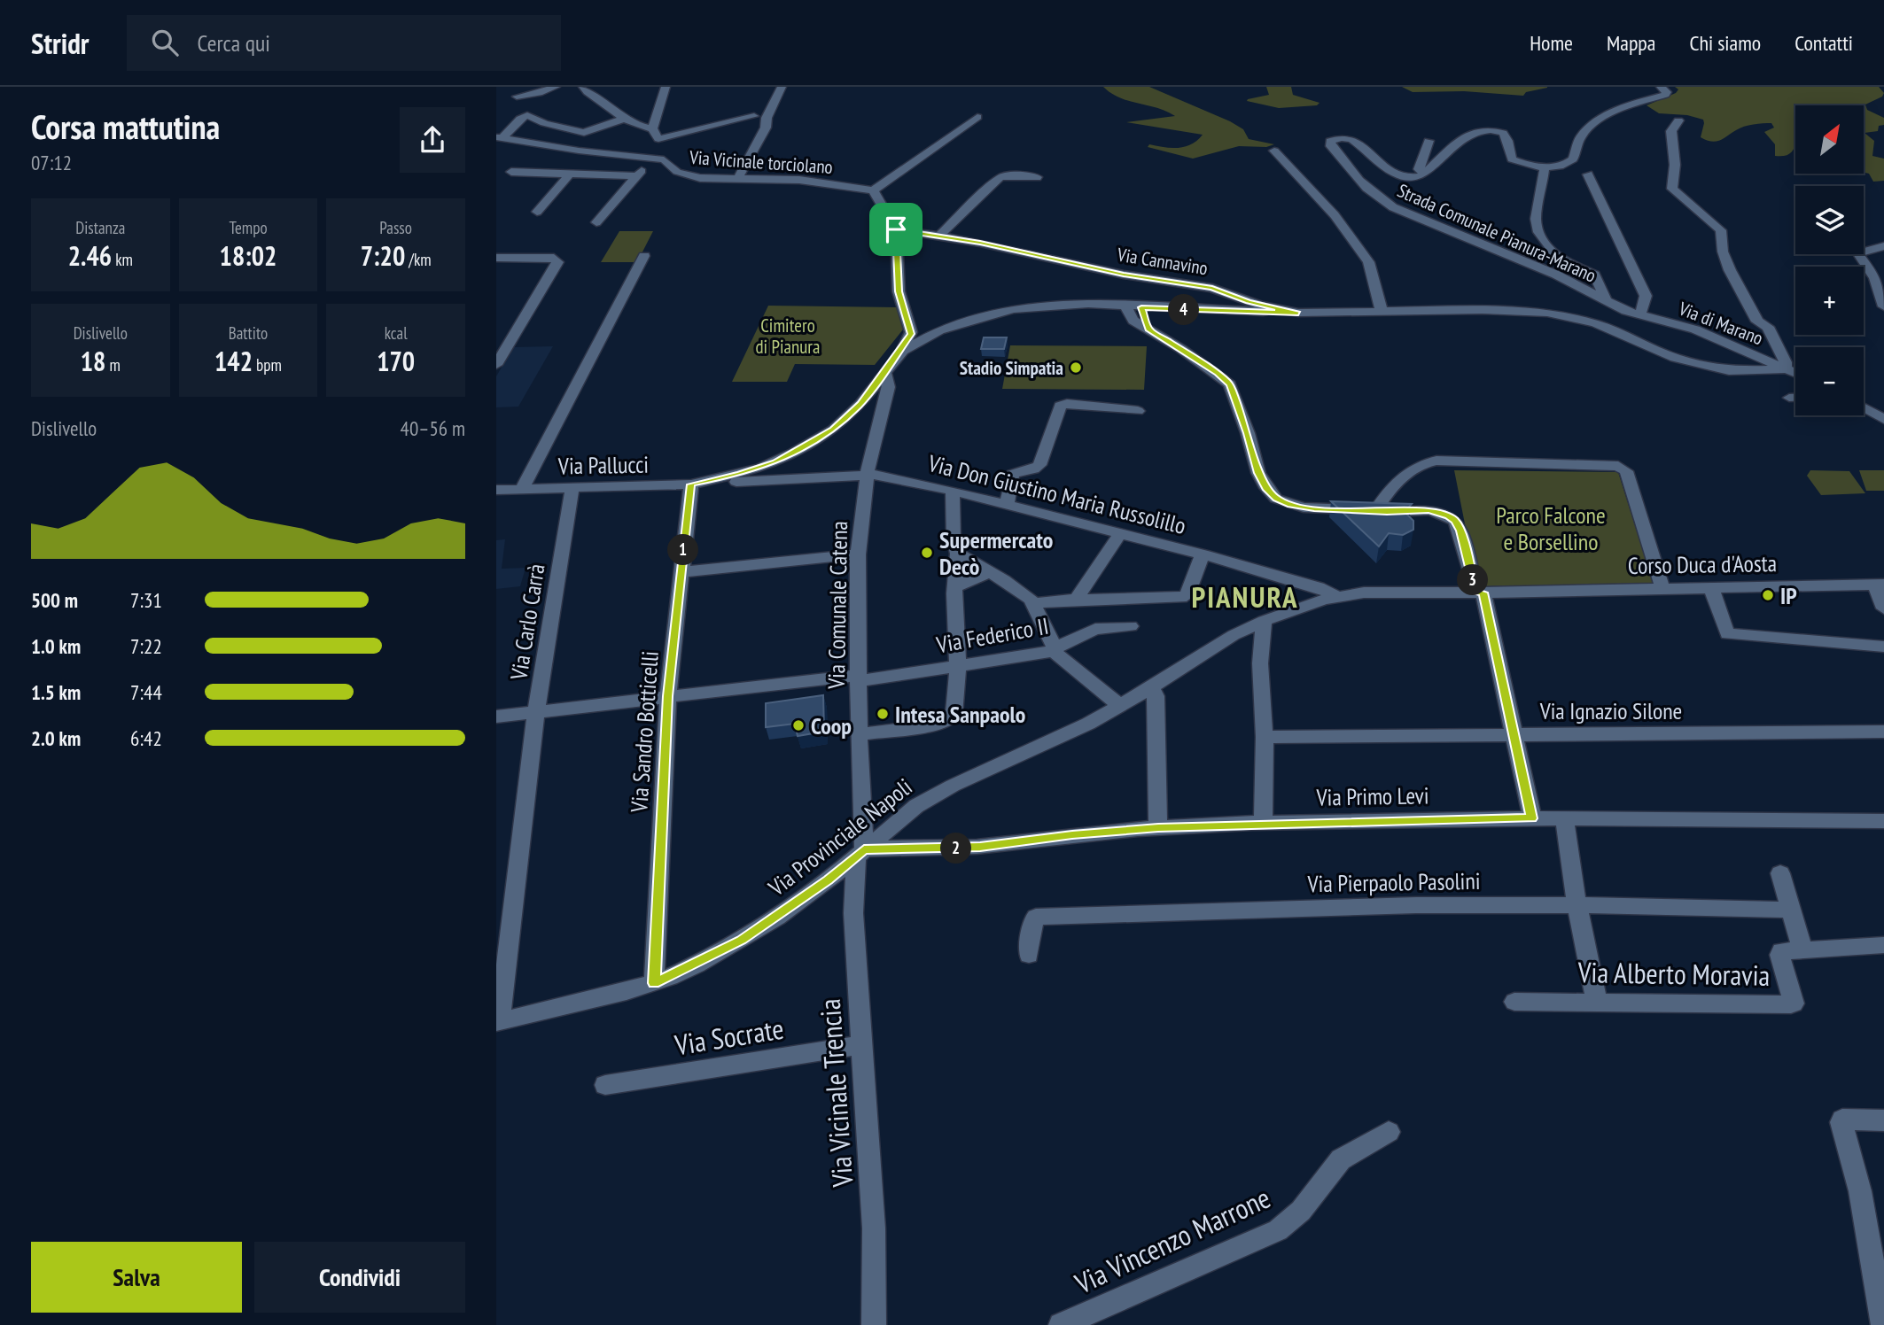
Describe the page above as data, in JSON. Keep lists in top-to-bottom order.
{
  "streets": {
    "street": [
      "Via Vicinale torciolano",
      "Strada Comunale Pianura-Marano",
      "Via Cannavino",
      "Via di Marano",
      "Via Pallucci",
      "Via Don Giustino Maria Russolillo",
      "Corso Duca d'Aosta",
      "Via Comunale Catena",
      "Via Carlo Carrà",
      "Via Federico II",
      "Via Ignazio Silone",
      "Via Sandro Botticelli",
      "Via Primo Levi",
      "Via Provinciale Napoli",
      "Via Pierpaolo Pasolini",
      "Via Alberto Moravia",
      "Via Socrate",
      "Via Vicinale Trencia",
      "Via Vincenzo Marrone"
    ]
  },
  "crossings": [
    ["Strada Comunale Pianura-Marano", "Via Cannavino"],
    ["Strada Comunale Pianura-Marano", "Via di Marano"],
    ["Via Cannavino", "Via di Marano"],
    ["Via Pallucci", "Via Don Giustino Maria Russolillo"],
    ["Via Pallucci", "Via Comunale Catena"],
    ["Via Pallucci", "Via Carlo Carrà"],
    ["Via Pallucci", "Via Sandro Botticelli"],
    ["Via Don Giustino Maria Russolillo", "Corso Duca d'Aosta"],
    ["Via Don Giustino Maria Russolillo", "Via Comunale Catena"],
    ["Via Don Giustino Maria Russolillo", "Via Provinciale Napoli"],
    ["Corso Duca d'Aosta", "Via Provinciale Napoli"],
    ["Via Comunale Catena", "Via Federico II"],
    ["Via Comunale Catena", "Via Primo Levi"],
    ["Via Comunale Catena", "Via Provinciale Napoli"],
    ["Via Comunale Catena", "Via Vicinale Trencia"],
    ["Via Carlo Carrà", "Via Federico II"],
    ["Via Carlo Carrà", "Via Provinciale Napoli"],
    ["Via Federico II", "Via Sandro Botticelli"],
    ["Via Sandro Botticelli", "Via Provinciale Napoli"],
    ["Via Primo Levi", "Via Provinciale Napoli"],
    ["Via Primo Levi", "Via Vicinale Trencia"],
    ["Via Provinciale Napoli", "Via Vicinale Trencia"],
    ["Via Pierpaolo Pasolini", "Via Alberto Moravia"],
    ["Via Socrate", "Via Vicinale Trencia"]
  ],
  "districts": ["PIANURA"],
  "parks": ["Cimitero di Pianura", "Parco Falcone e Borsellino"],
  "places": [
    "Stadio Simpatia",
    "Supermercato Decò",
    "IP",
    "Intesa Sanpaolo",
    "Coop"
  ],
  "north": "top right",
  "page": {
    "header": "Stridr",
    "search": "Cerca qui",
    "nav": [
      "Home",
      "Mappa",
      "Chi siamo",
      "Contatti"
    ],
    "heading": ["Corsa mattutina", "07:12"],
    "map_buttons": ["+", "−"],
    "stats": [
      ["Distanza", "2.46 km"],
      ["Tempo", "18:02"],
      ["Passo", "7:20 /km"],
      ["Dislivello", "18 m"],
      ["Battito", "142 bpm"],
      ["kcal", "170"]
    ],
    "pins": [
      "4",
      "1",
      "3",
      "2"
    ],
    "chart": ["Dislivello", "40–56 m"],
    "list": [
      {
        "name": "500 m",
        "note": "7:31"
      },
      {
        "name": "1.0 km",
        "note": "7:22"
      },
      {
        "name": "1.5 km",
        "note": "7:44"
      },
      {
        "name": "2.0 km",
        "note": "6:42"
      }
    ],
    "buttons": ["Salva", "Condividi"]
  }
}
